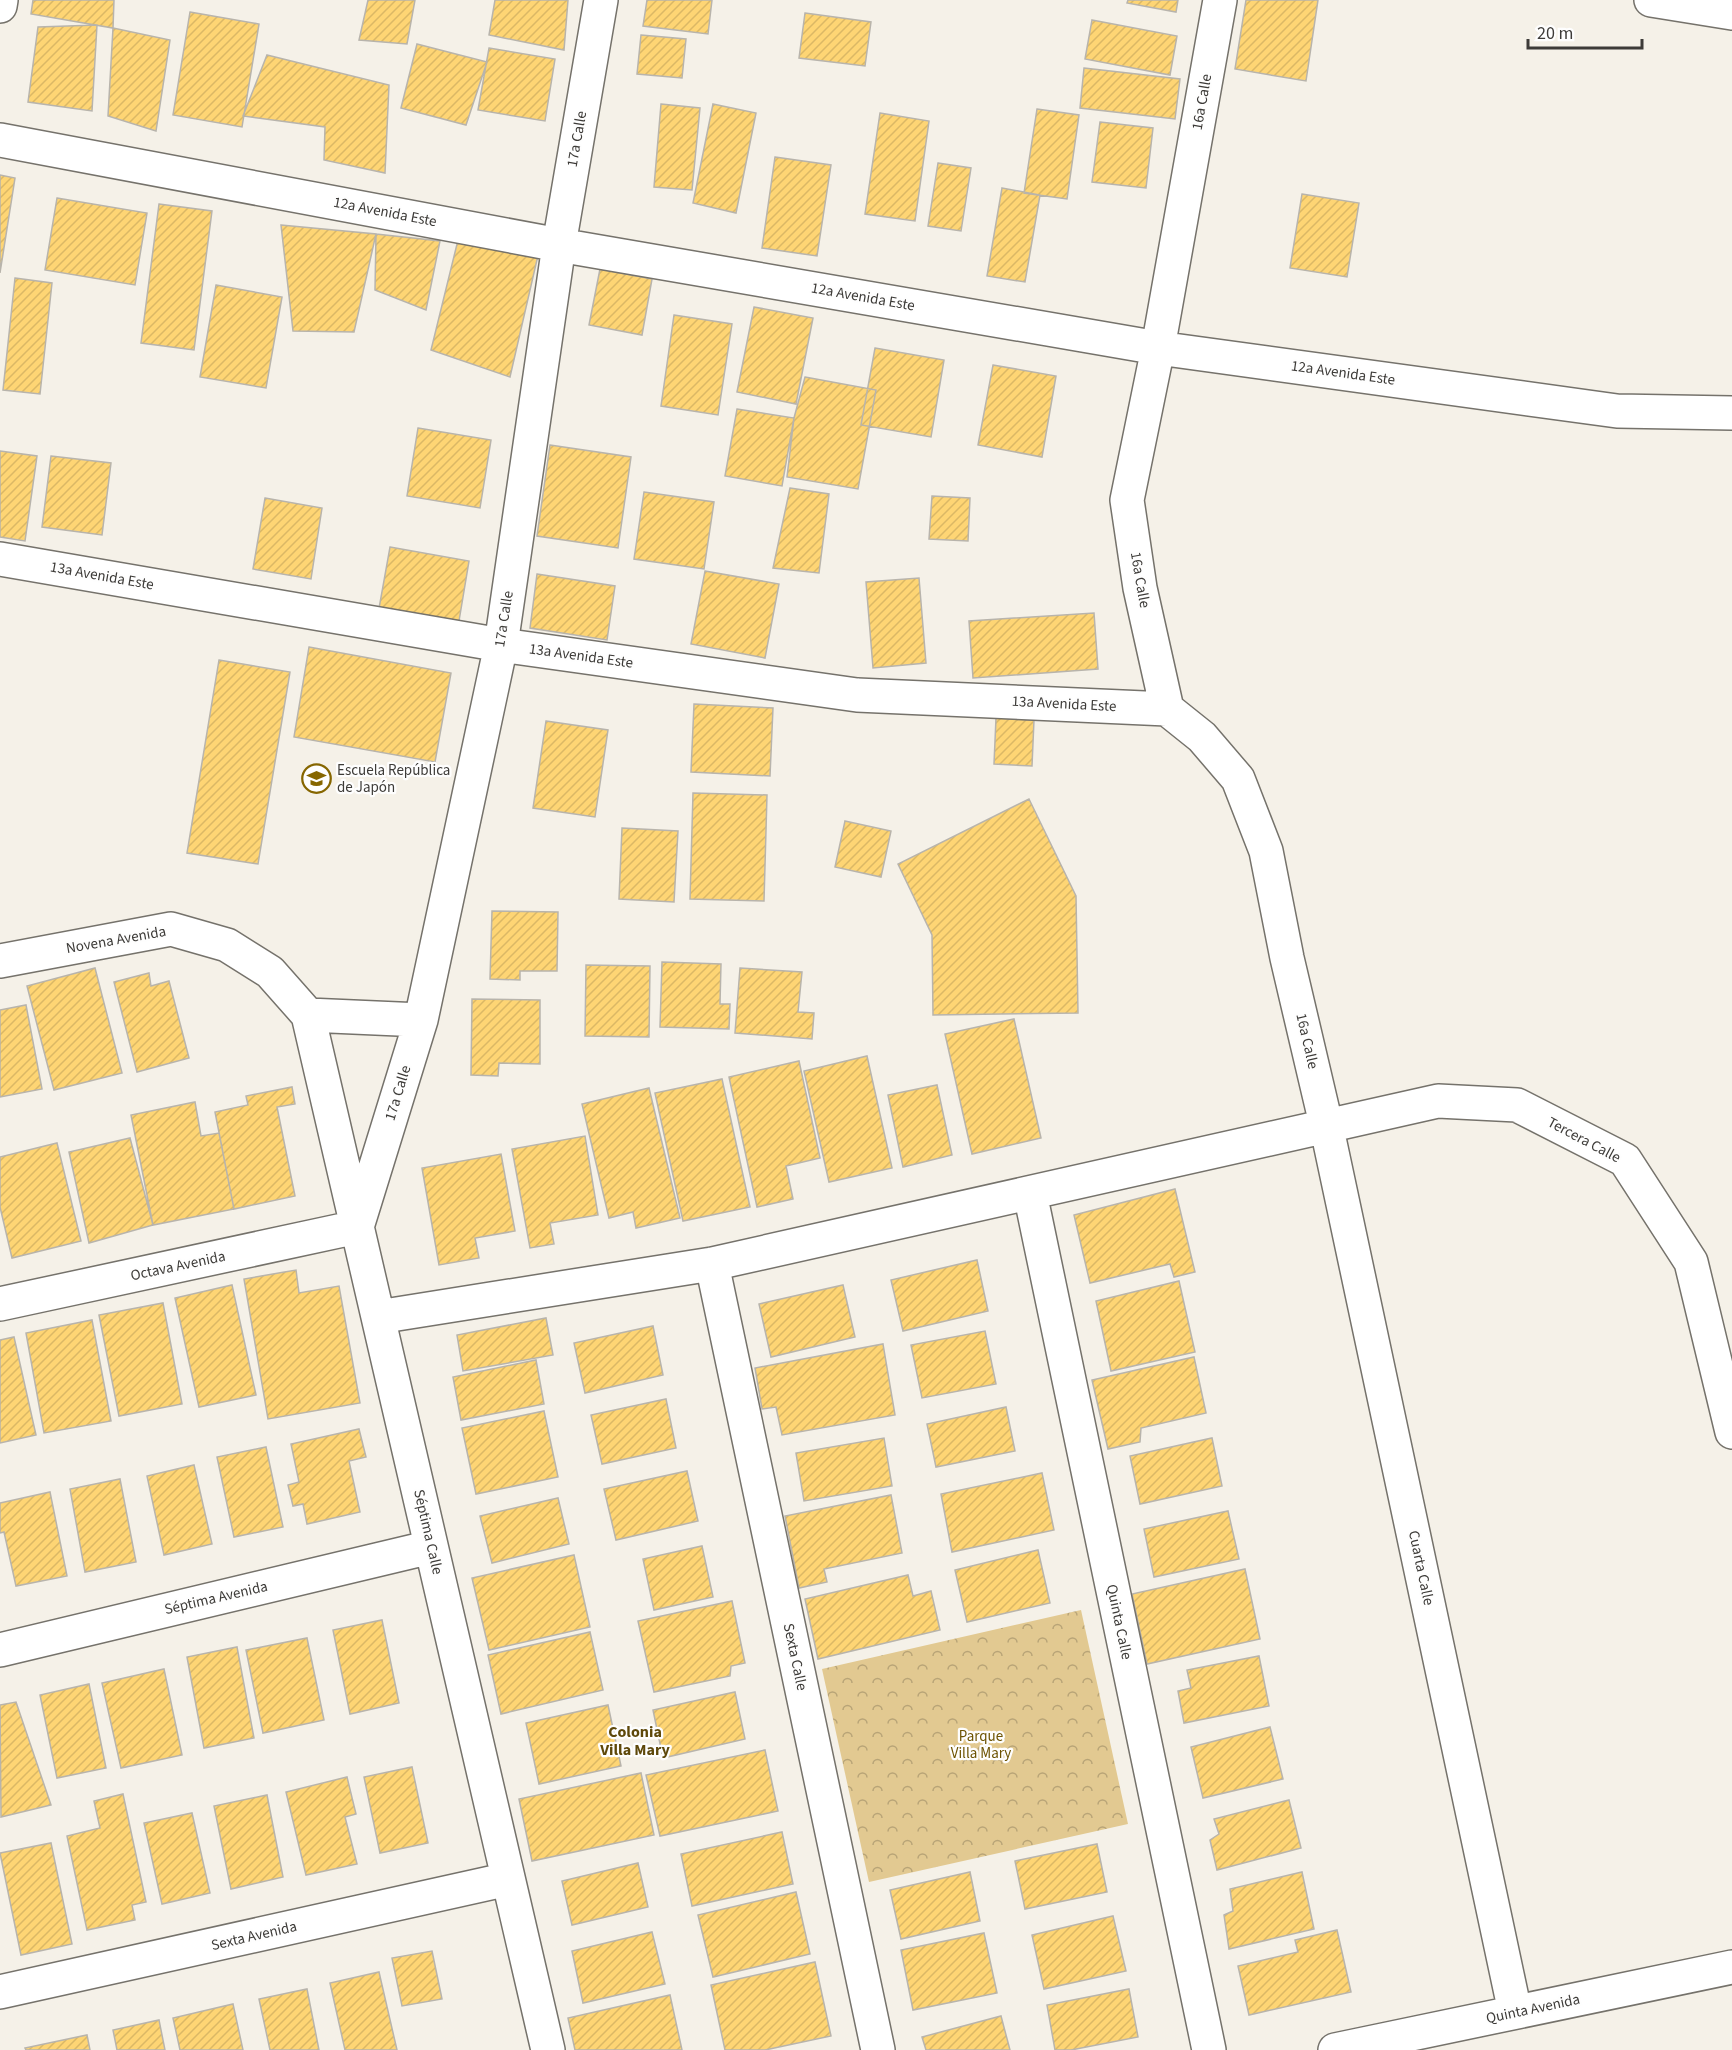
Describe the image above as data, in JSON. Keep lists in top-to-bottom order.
{
  "streets": {
    "street": [
      "16a Calle",
      "17a Calle",
      "12a Avenida Este",
      "13a Avenida Este",
      "Novena Avenida",
      "Tercera Calle",
      "Octava Avenida",
      "Séptima Calle",
      "Cuarta Calle",
      "Séptima Avenida",
      "Quinta Calle",
      "Sexta Calle",
      "Sexta Avenida",
      "Quinta Avenida"
    ]
  },
  "crossings": [
    ["16a Calle", "12a Avenida Este"],
    ["16a Calle", "13a Avenida Este"],
    ["16a Calle", "Tercera Calle"],
    ["16a Calle", "Cuarta Calle"],
    ["17a Calle", "12a Avenida Este"],
    ["17a Calle", "13a Avenida Este"],
    ["17a Calle", "Octava Avenida"],
    ["17a Calle", "Séptima Calle"],
    ["Novena Avenida", "Séptima Calle"],
    ["Tercera Calle", "Séptima Calle"],
    ["Tercera Calle", "Cuarta Calle"],
    ["Tercera Calle", "Quinta Calle"],
    ["Tercera Calle", "Sexta Calle"],
    ["Octava Avenida", "Séptima Calle"],
    ["Séptima Calle", "Séptima Avenida"],
    ["Séptima Calle", "Sexta Avenida"],
    ["Cuarta Calle", "Quinta Avenida"]
  ],
  "districts": ["Colonia Villa Mary"],
  "parks": ["Parque Villa Mary"],
  "places": {
    "school or university": ["Escuela República de Japón"]
  },
  "scale_bar": "20 m"
}
